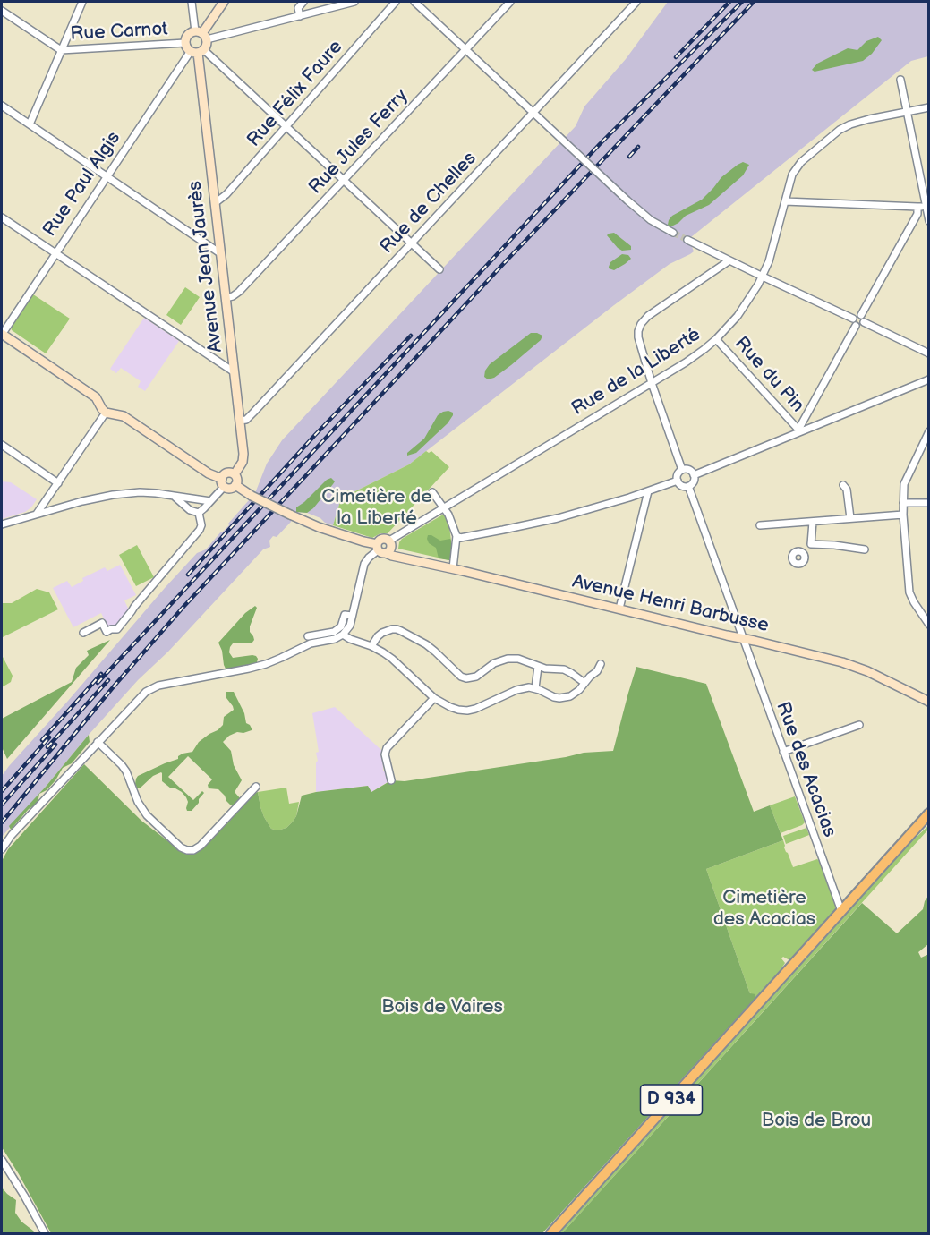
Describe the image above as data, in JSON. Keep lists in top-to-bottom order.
{
  "streets": {
    "main road": ["Avenue Jean Jaurès", "Avenue Henri Barbusse", "D 934"],
    "street": [
      "Rue Carnot",
      "Rue Félix Faure",
      "Rue Jules Ferry",
      "Rue Paul Algis",
      "Rue de Chelles",
      "Rue de la Liberté",
      "Rue du Pin",
      "Rue des Acacias"
    ]
  },
  "crossings": [
    ["Rue Carnot", "Rue Paul Algis"],
    ["Rue Carnot", "Avenue Jean Jaurès"],
    ["Rue Félix Faure", "Avenue Jean Jaurès"],
    ["Rue Jules Ferry", "Avenue Jean Jaurès"],
    ["Rue Paul Algis", "Avenue Jean Jaurès"],
    ["Rue de Chelles", "Avenue Jean Jaurès"],
    ["Rue de la Liberté", "Rue du Pin"],
    ["Rue de la Liberté", "Avenue Henri Barbusse"],
    ["Avenue Henri Barbusse", "Rue des Acacias"],
    ["Rue des Acacias", "D 934"]
  ],
  "parks": [
    "Cimetière de la Liberté",
    "Cimetière des Acacias",
    "Bois de Vaires",
    "Bois de Brou"
  ]
}
